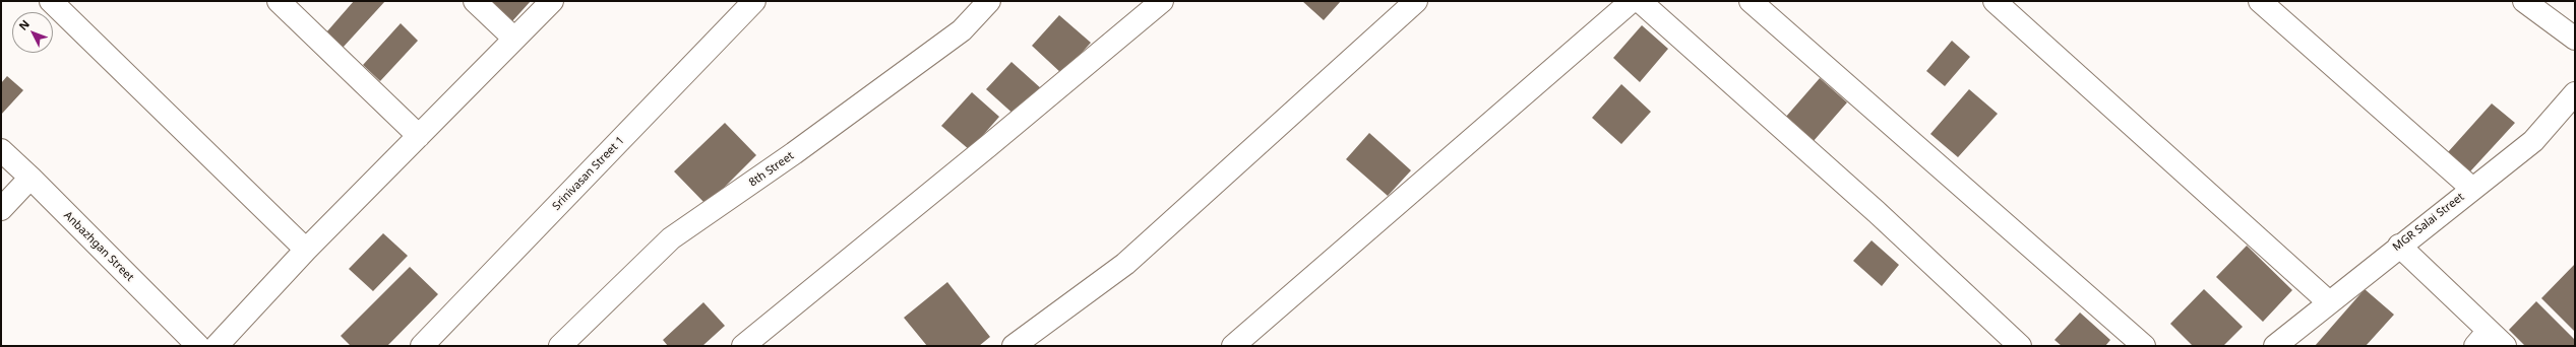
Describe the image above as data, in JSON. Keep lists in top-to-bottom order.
{
  "streets": {
    "street": [
      "8th Street",
      "Srinivasan Street 1",
      "MGR Salai Street",
      "Anbazhgan Street"
    ]
  },
  "north": "top left"
}
